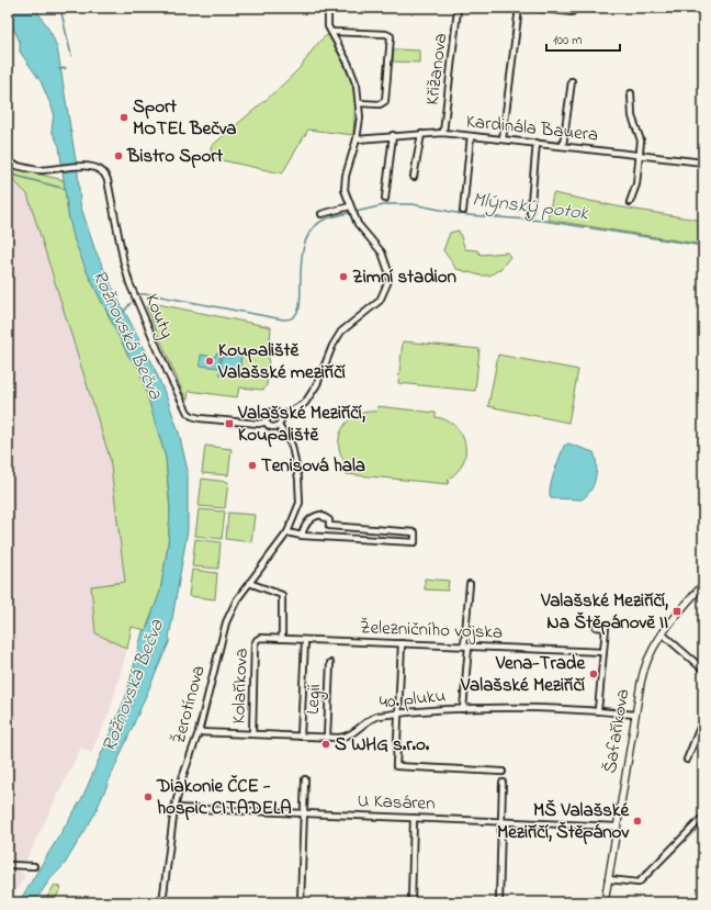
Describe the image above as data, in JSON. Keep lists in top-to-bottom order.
{
  "streets": {
    "street": [
      "Křižanova",
      "Kardinála Bauera",
      "Kouty",
      "Železničního vojska",
      "Kolaříkova",
      "Legií",
      "40. pluku",
      "Žerotínova",
      "Šafaříkova",
      "U Kasáren"
    ]
  },
  "crossings": [
    ["Křižanova", "Kardinála Bauera"],
    ["Kardinála Bauera", "Kouty"],
    ["Kouty", "Žerotínova"],
    ["Železničního vojska", "Kolaříkova"],
    ["Kolaříkova", "40. pluku"],
    ["Legií", "40. pluku"],
    ["40. pluku", "Žerotínova"],
    ["40. pluku", "Šafaříkova"],
    ["Žerotínova", "U Kasáren"],
    ["Šafaříkova", "U Kasáren"]
  ],
  "water": ["Mlýnský potok", "Rožnovská Bečva"],
  "places": {
    "other": [
      "Sport MOTEL Bečva",
      "Bistro Sport",
      "Zimní stadion",
      "Koupaliště Valašské meziříčí",
      "Tenisová hala",
      "Vena-Trade Valašské Meziříčí",
      "S WHG s.r.o.",
      "Diakonie ČCE - hospic CITADELA",
      "MŠ Valašské Meziříčí, Štěpánov"
    ],
    "transit": ["Valašské Meziříčí, Koupaliště", "Valašské Meziříčí, Na Štěpánově II"]
  },
  "scale_bar": "100 m"
}
